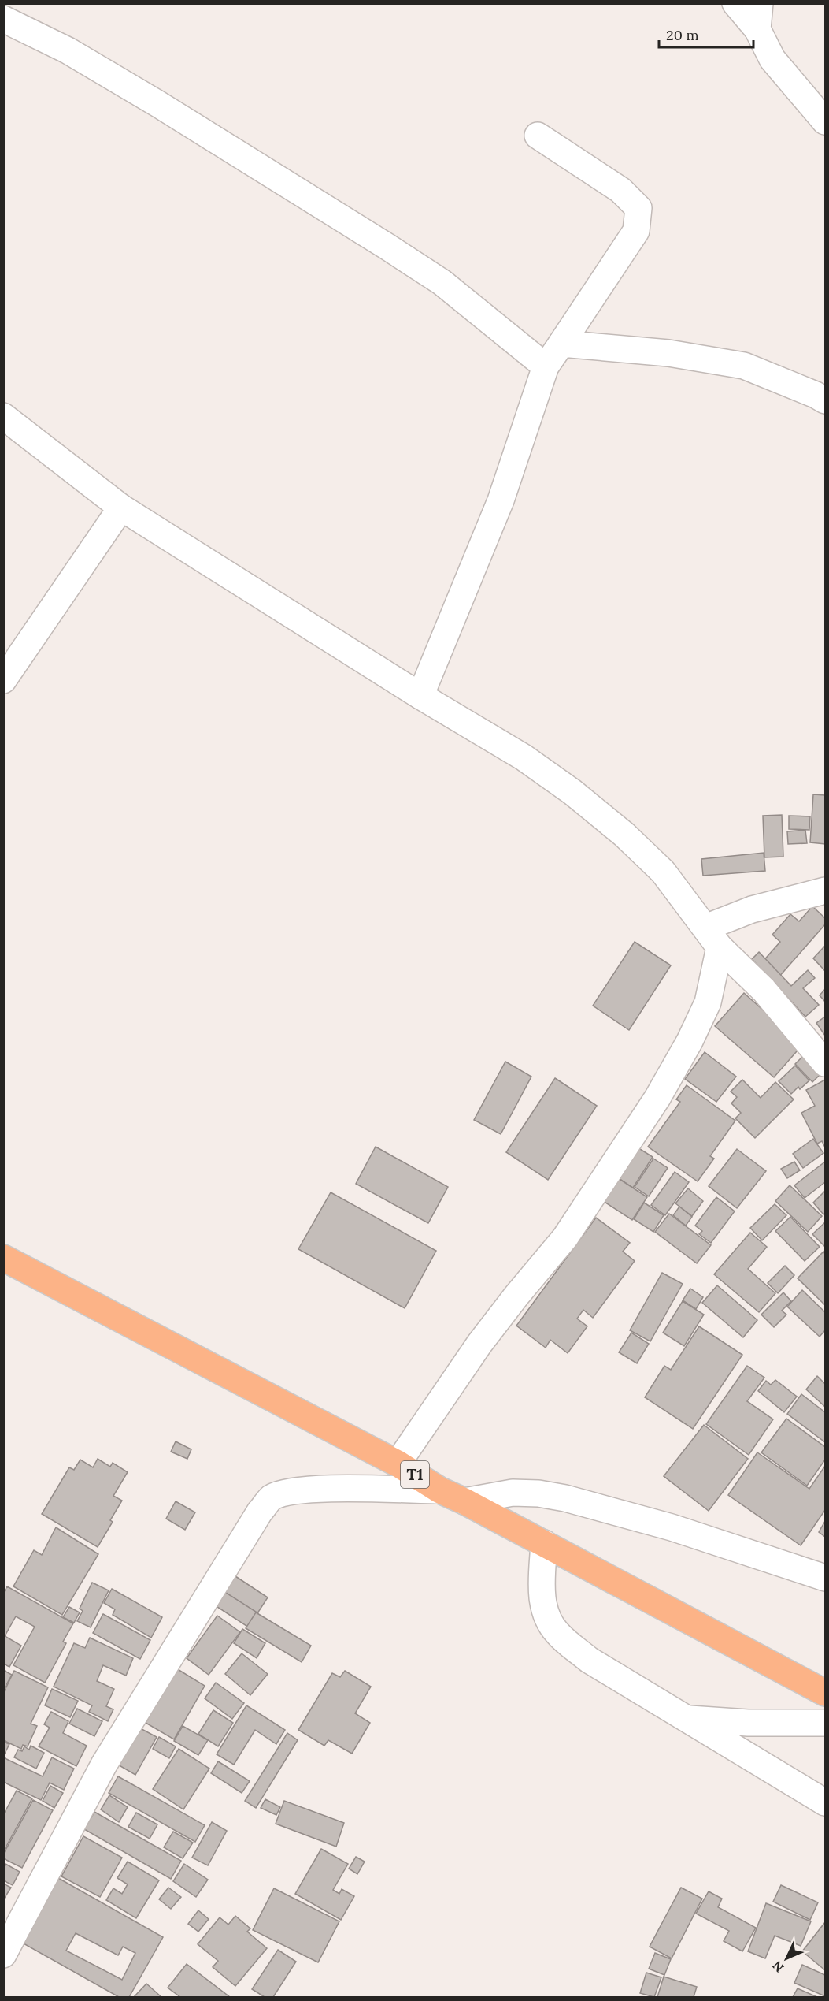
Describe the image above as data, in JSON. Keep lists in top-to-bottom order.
{
  "streets": {
    "highway": ["T1"]
  },
  "scale_bar": "20 m",
  "north": "bottom left"
}
